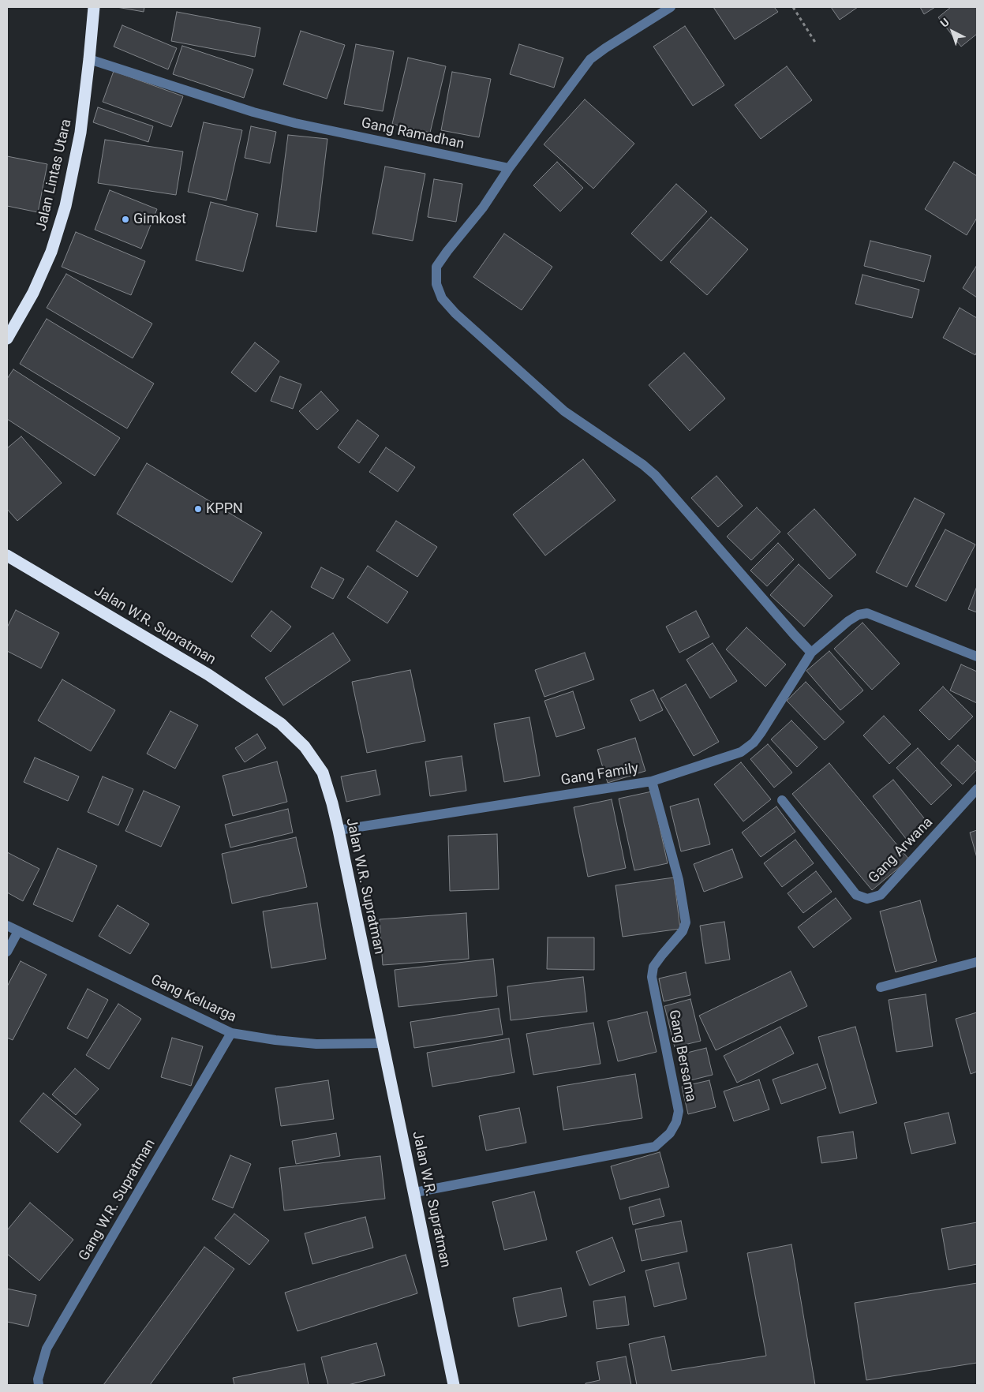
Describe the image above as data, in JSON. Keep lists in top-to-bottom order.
{
  "streets": {
    "highway": ["Jalan Lintas Utara", "Jalan W.R. Supratman"],
    "street": [
      "Gang Ramadhan",
      "Gang Family",
      "Gang Arwana",
      "Gang Keluarga",
      "Gang Bersama",
      "Gang W.R. Supratman"
    ]
  },
  "crossings": [
    ["Gang Ramadhan", "Jalan Lintas Utara"],
    ["Jalan W.R. Supratman", "Gang Family"],
    ["Jalan W.R. Supratman", "Gang Keluarga"],
    ["Jalan W.R. Supratman", "Gang Bersama"],
    ["Gang Family", "Gang Bersama"],
    ["Gang Keluarga", "Gang W.R. Supratman"]
  ],
  "places": ["Gimkost", "KPPN"],
  "north": "top left"
}
